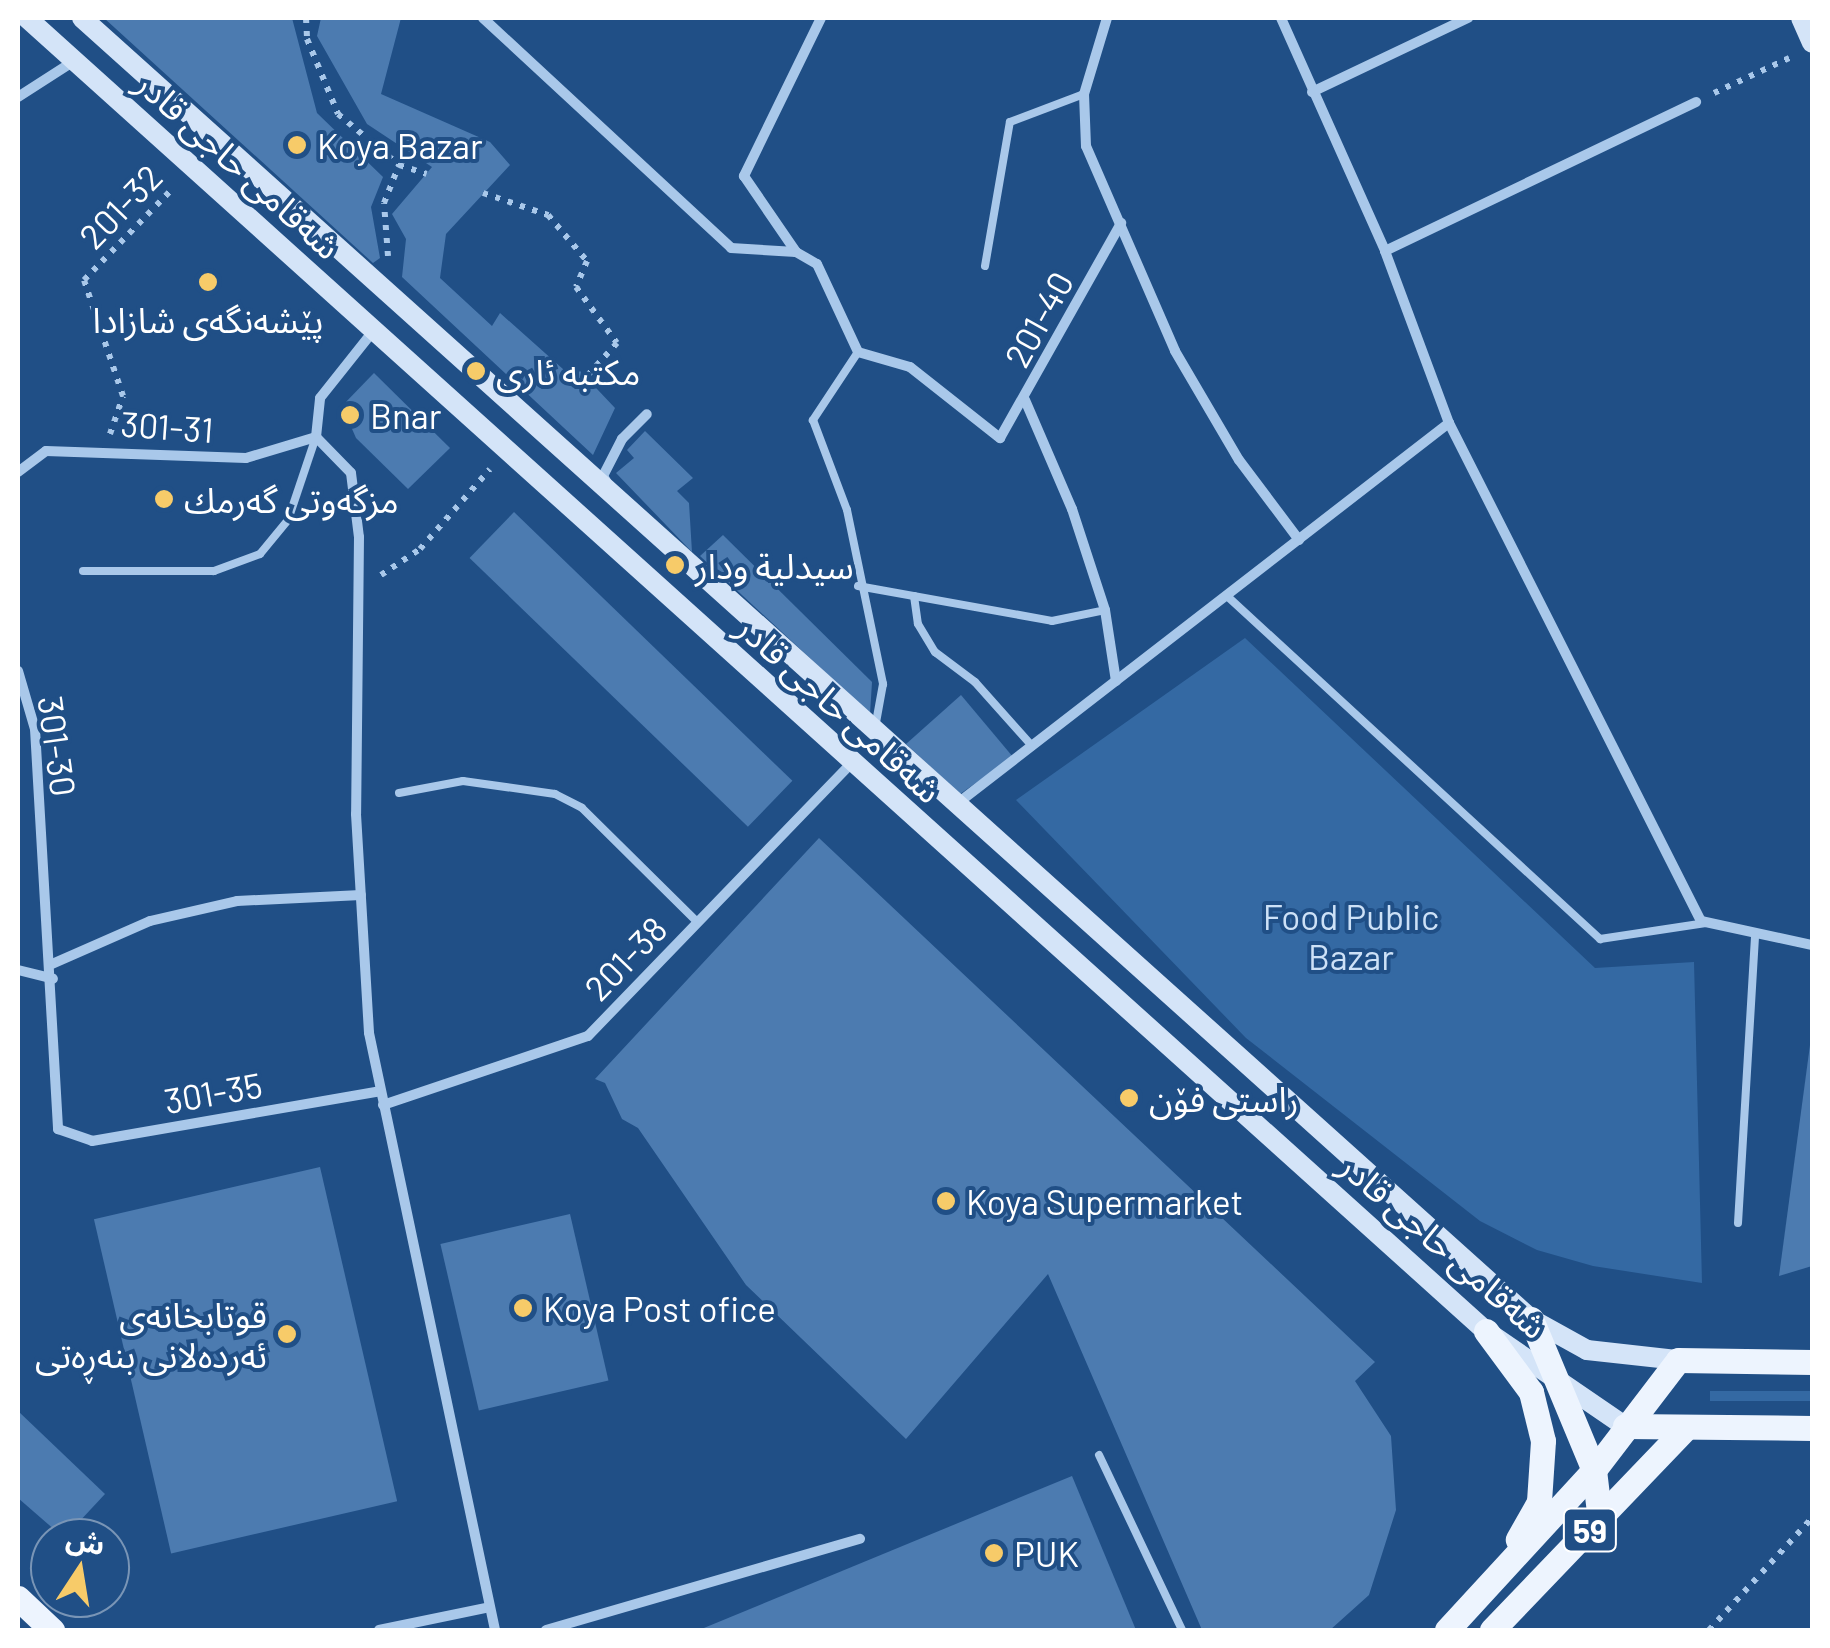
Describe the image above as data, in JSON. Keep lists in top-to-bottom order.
{
  "streets": {
    "main road": ["شەقامی حاجی قادر", "59"],
    "street": [
      "201-40",
      "301-31",
      "301-30",
      "201-38",
      "301-35"
    ],
    "path": ["201-32"]
  },
  "crossings": [
    ["شەقامی حاجی قادر", "201-32"],
    ["شەقامی حاجی قادر", "201-38"],
    ["201-32", "301-31"],
    ["301-30", "301-35"]
  ],
  "parks": ["Food Public Bazar"],
  "places": [
    "Koya Bazar",
    "پێشەنگەی شازادا",
    "مكتبە ئارى",
    "Bnar",
    "مزگه‌وتی گه‌رمك",
    "سيدلية ودار",
    "راستى فۆن",
    "Koya Supermarket",
    "Koya Post ofice",
    "قوتابخانه‌ی ئه‌رده‌لانی بنه‌ڕه‌تی",
    "PUK"
  ],
  "north": "top"
}
